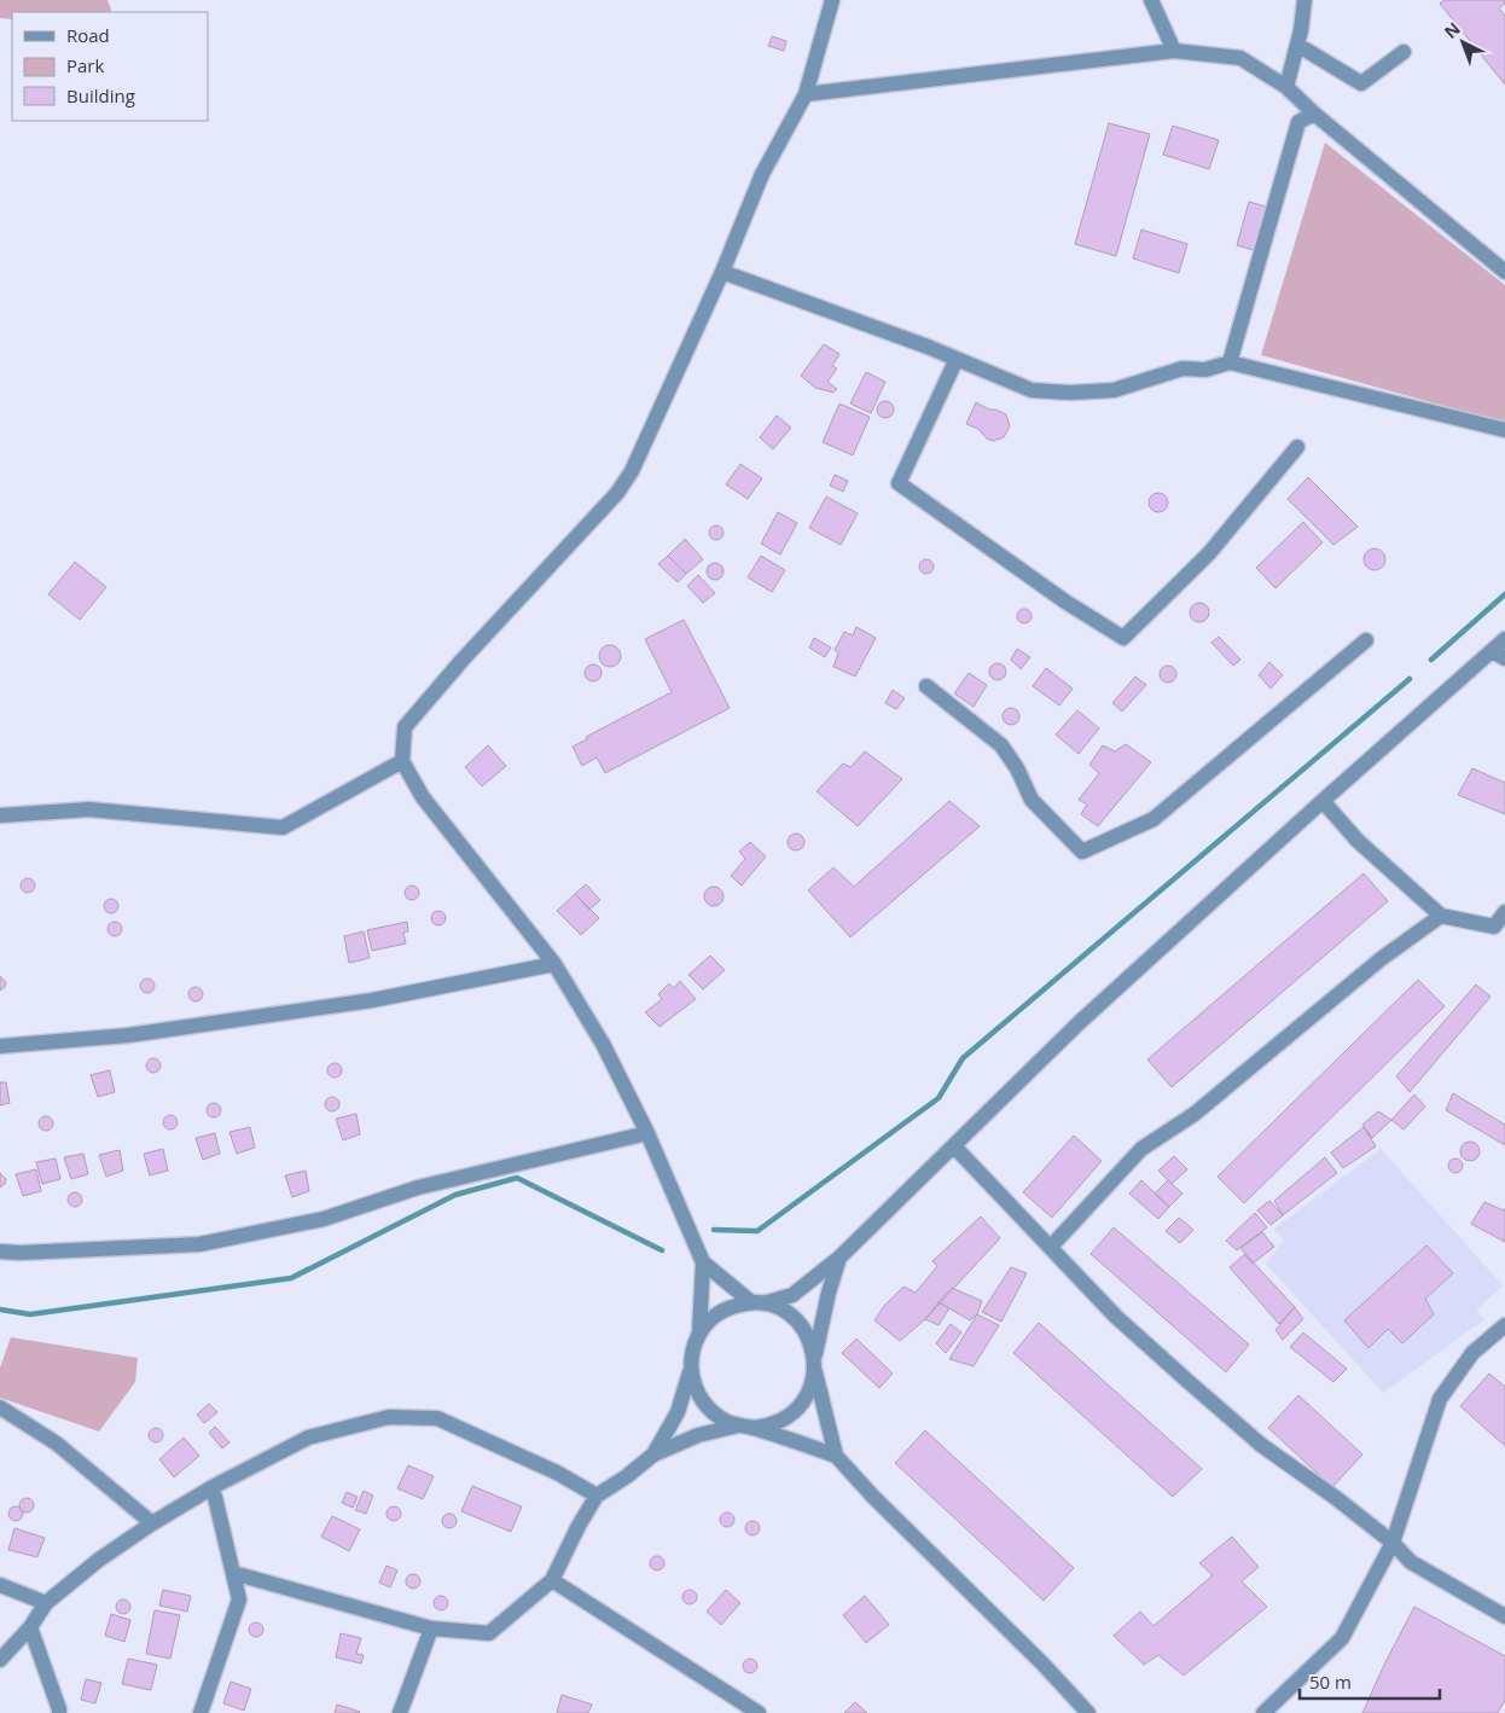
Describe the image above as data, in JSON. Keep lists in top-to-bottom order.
{
  "legend": ["Road", "Park", "Building"],
  "scale_bar": "50 m",
  "north": "top left"
}
